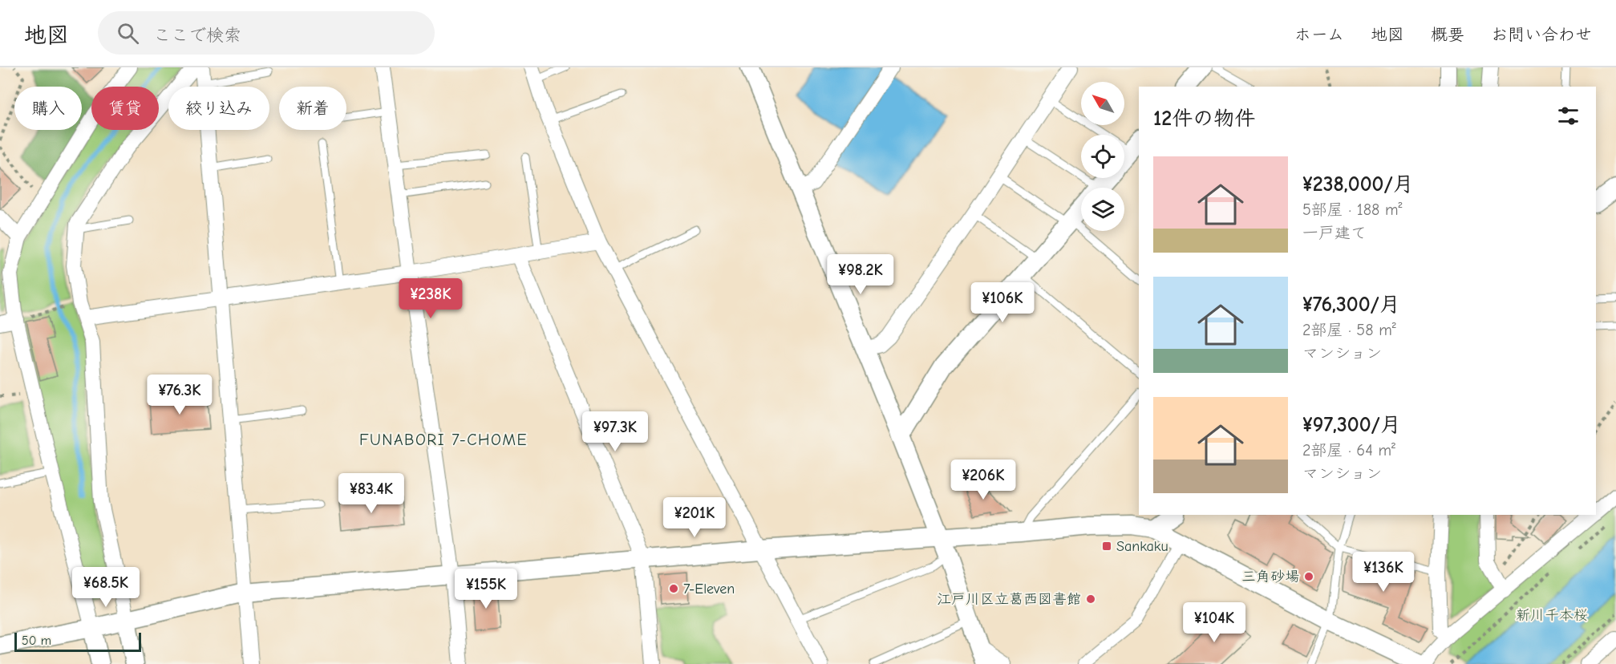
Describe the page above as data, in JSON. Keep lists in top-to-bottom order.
{
  "districts": ["FUNABORI 7-CHOME"],
  "parks": ["新川千本桜"],
  "places": {
    "transit": ["Sankaku"],
    "other": ["三角砂場", "7-Eleven", "江戸川区立葛西図書館"]
  },
  "scale_bar": "50 m",
  "north": "top left",
  "page": {
    "header": "地図",
    "search": "ここで検索",
    "nav": [
      "ホーム",
      "地図",
      "概要",
      "お問い合わせ"
    ],
    "chip": [
      "購入",
      "賃貸",
      "絞り込み",
      "新着"
    ],
    "heading": "12件の物件",
    "list": [
      {
        "name": "¥238,000/月",
        "note": "5部屋 · 188 m² · 一戸建て"
      },
      {
        "name": "¥76,300/月",
        "note": "2部屋 · 58 m² · マンション"
      },
      {
        "name": "¥97,300/月",
        "note": "2部屋 · 64 m² · マンション"
      }
    ],
    "price": [
      "¥98.2K",
      "¥238K",
      "¥106K",
      "¥76.3K",
      "¥97.3K",
      "¥206K",
      "¥83.4K",
      "¥201K",
      "¥136K",
      "¥68.5K",
      "¥155K",
      "¥104K"
    ],
    "scale": "50 m"
  }
}
